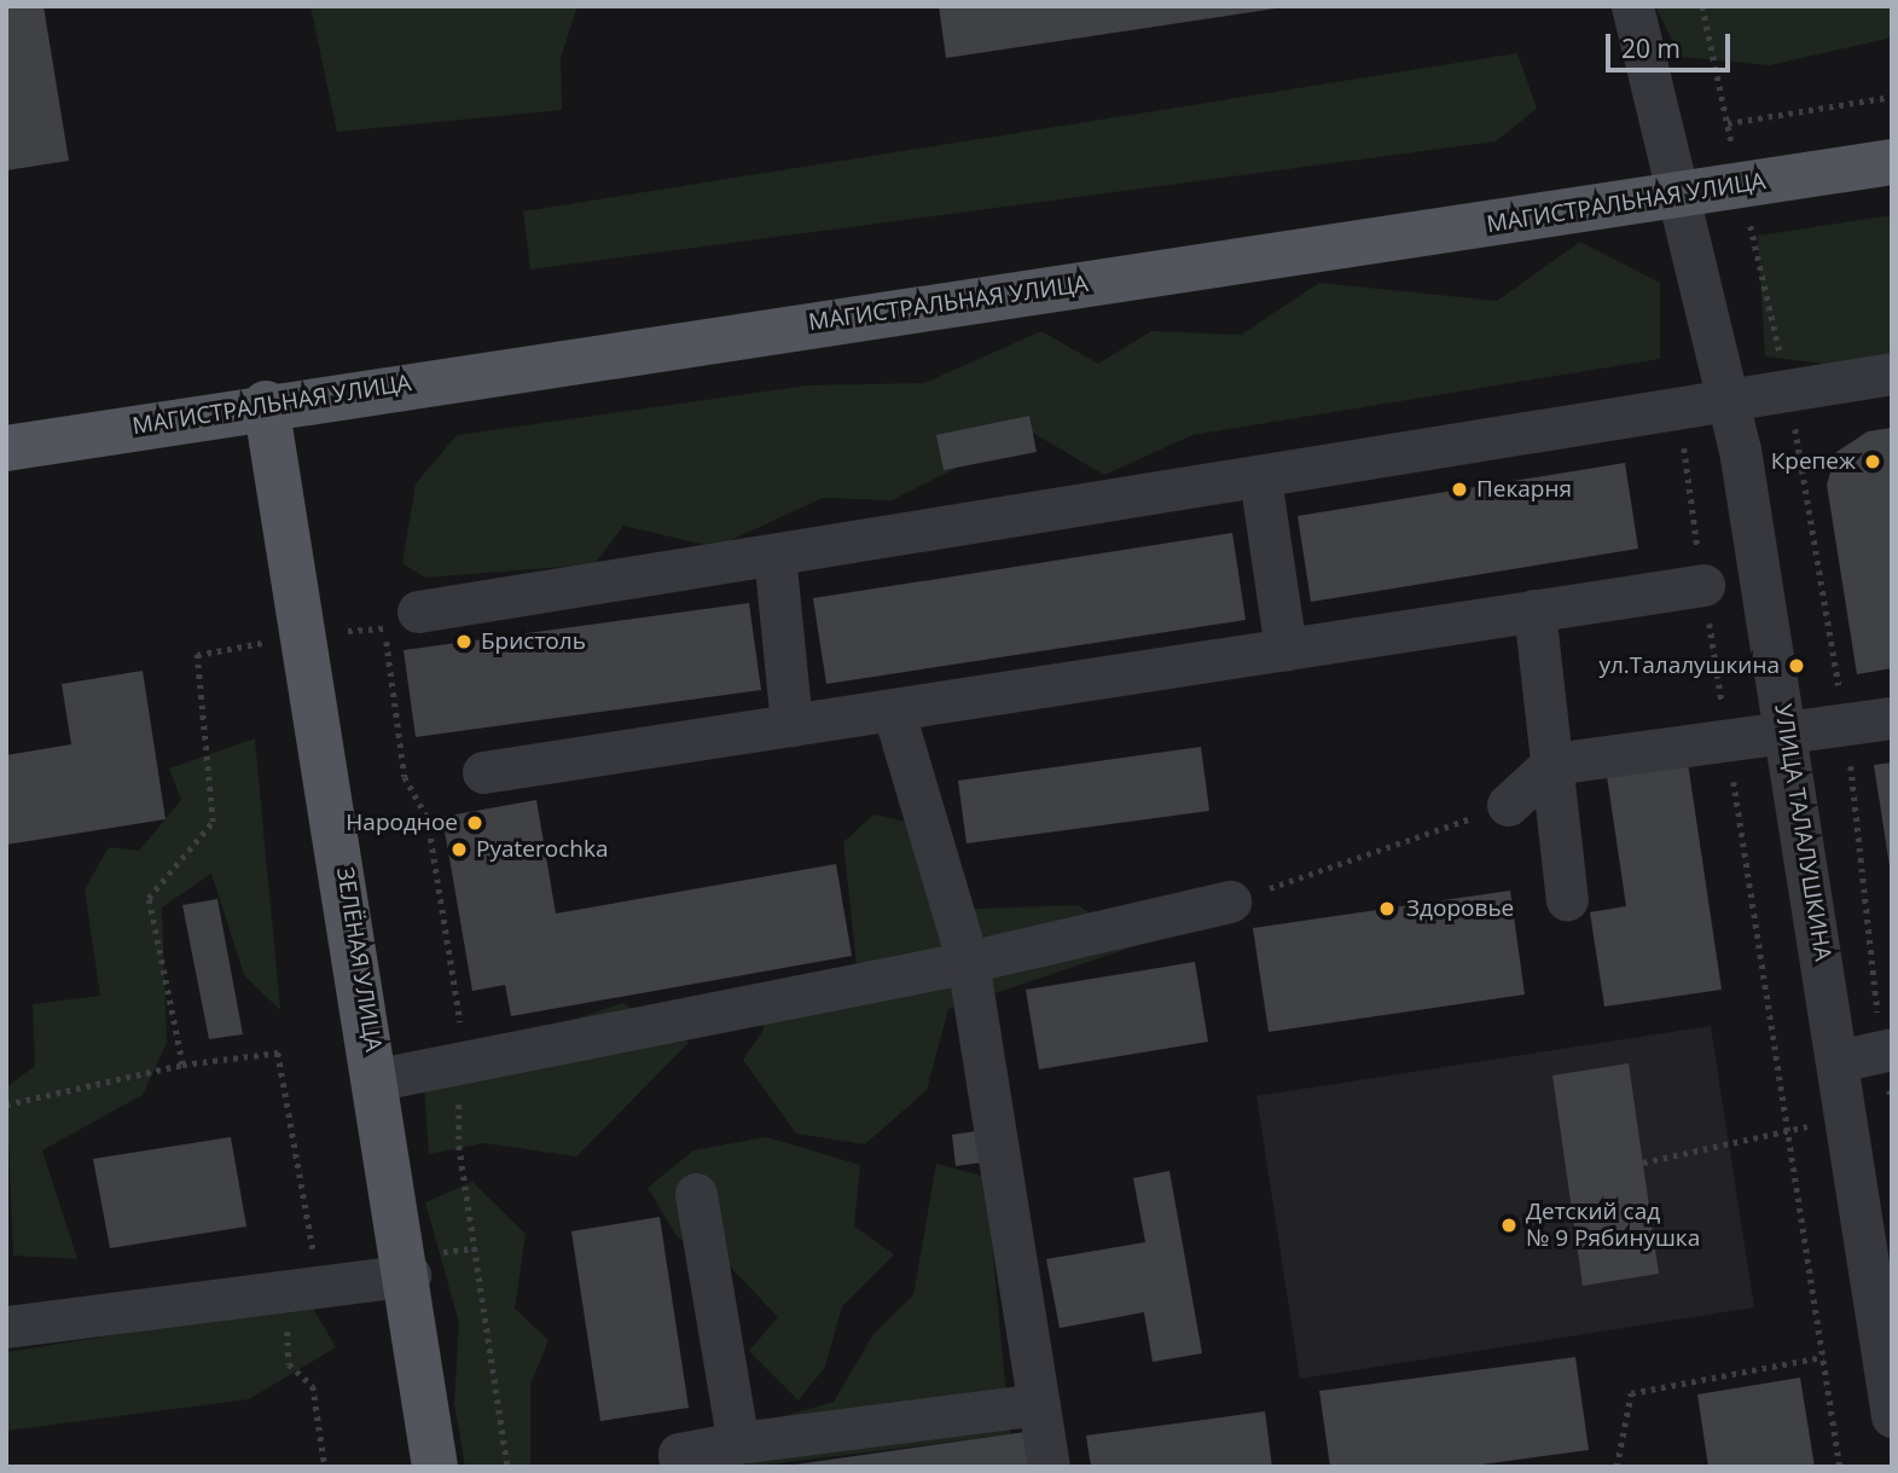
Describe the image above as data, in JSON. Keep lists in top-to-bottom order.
{
  "streets": {
    "main road": ["МАГИСТРАЛЬНАЯ УЛИЦА", "ЗЕЛЁНАЯ УЛИЦА"],
    "street": ["УЛИЦА ТАЛАЛУШКИНА"]
  },
  "crossings": [
    ["МАГИСТРАЛЬНАЯ УЛИЦА", "УЛИЦА ТАЛАЛУШКИНА"],
    ["МАГИСТРАЛЬНАЯ УЛИЦА", "ЗЕЛЁНАЯ УЛИЦА"]
  ],
  "places": [
    "Крепеж",
    "Пекарня",
    "Бристоль",
    "ул.Талалушкина",
    "Народное",
    "Pyaterochka",
    "Здоровье",
    "Детский сад № 9 Рябинушка"
  ],
  "scale_bar": "20 m"
}
